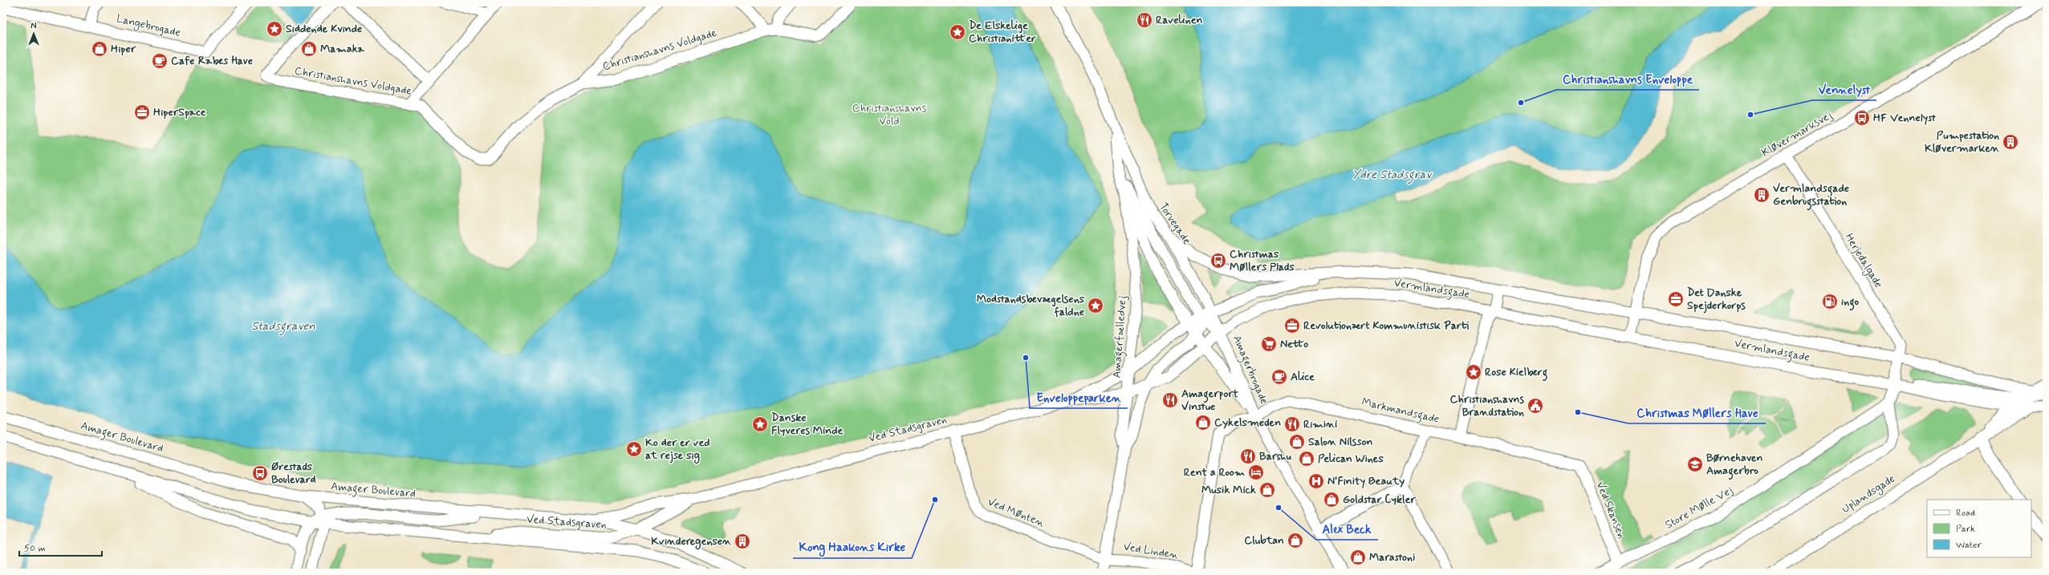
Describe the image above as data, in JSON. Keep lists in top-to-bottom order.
{
  "streets": {
    "street": [
      "Langebrogade",
      "Christianshavns Voldgade",
      "Kløvermarksvej",
      "Torvegade",
      "Herjedalgade",
      "Vermlandsgade",
      "Amagerfælledvej",
      "Amagerbrogade",
      "Markmandsgade",
      "Ved Stadsgraven",
      "Amager Boulevard",
      "Uplandsgade",
      "Store Mølle Vej",
      "Ved Skansen",
      "Ved Mønten",
      "Ved Linden"
    ]
  },
  "crossings": [
    ["Kløvermarksvej", "Herjedalgade"],
    ["Kløvermarksvej", "Vermlandsgade"],
    ["Torvegade", "Vermlandsgade"],
    ["Torvegade", "Amagerfælledvej"],
    ["Herjedalgade", "Vermlandsgade"],
    ["Vermlandsgade", "Amagerbrogade"],
    ["Vermlandsgade", "Uplandsgade"],
    ["Amagerfælledvej", "Ved Stadsgraven"],
    ["Amagerfælledvej", "Ved Mønten"],
    ["Amagerfælledvej", "Ved Linden"],
    ["Amagerbrogade", "Markmandsgade"],
    ["Markmandsgade", "Ved Skansen"],
    ["Ved Stadsgraven", "Amager Boulevard"],
    ["Ved Stadsgraven", "Ved Mønten"],
    ["Store Mølle Vej", "Ved Skansen"],
    ["Ved Mønten", "Ved Linden"]
  ],
  "water": ["Ydre Stadsgrav", "Stadsgraven"],
  "parks": ["Christianshavns Vold"],
  "places": {
    "restaurant": [
      "Ravelinen",
      "Amagerport Vinstue",
      "Rimini",
      "Barshu"
    ],
    "place": [
      "Siddende Kvinde",
      "De Elskelige Christianitter",
      "Modstandsbevægelsens faldne",
      "Rose Kielberg",
      "Danske Flyveres Minde",
      "Ko der er ved at rejse sig"
    ],
    "shop": [
      "Hiper",
      "Mamaka",
      "Cykelsmeden",
      "Salon Nilsson",
      "Pelican Wines",
      "Musik Mick",
      "Goldstar Cykler",
      "Clubtan",
      "Marastoni"
    ],
    "cafe": ["Cafe Rabes Have", "Alice"],
    "other": [
      "Christianshavns Enveloppe",
      "Vennelyst",
      "Enveloppeparken",
      "Christmas Møllers Have",
      "Kong Haakons Kirke",
      "Alex Beck"
    ],
    "office": ["HiperSpace", "Det Danske Spejderkorps", "Revolutionært Kommunistisk Parti"],
    "bus stop": ["HF Vennelyst", "Christmas Møllers Plads", "Ørestads Boulevard"],
    "building": ["Pumpestation Kløvermarken", "Vermlandsgade Genbrugsstation", "Kvinderegensen"],
    "fuel station": ["ingo"],
    "supermarket": ["Netto"],
    "public building": ["Christianshavns Brandstation"],
    "school or university": ["Børnehaven Amagerbro"],
    "hotel": ["Rent a Room"],
    "hospital": ["N'Finity Beauty"]
  },
  "legend": ["Road", "Park", "Water"],
  "scale_bar": "50 m",
  "north": "top"
}
